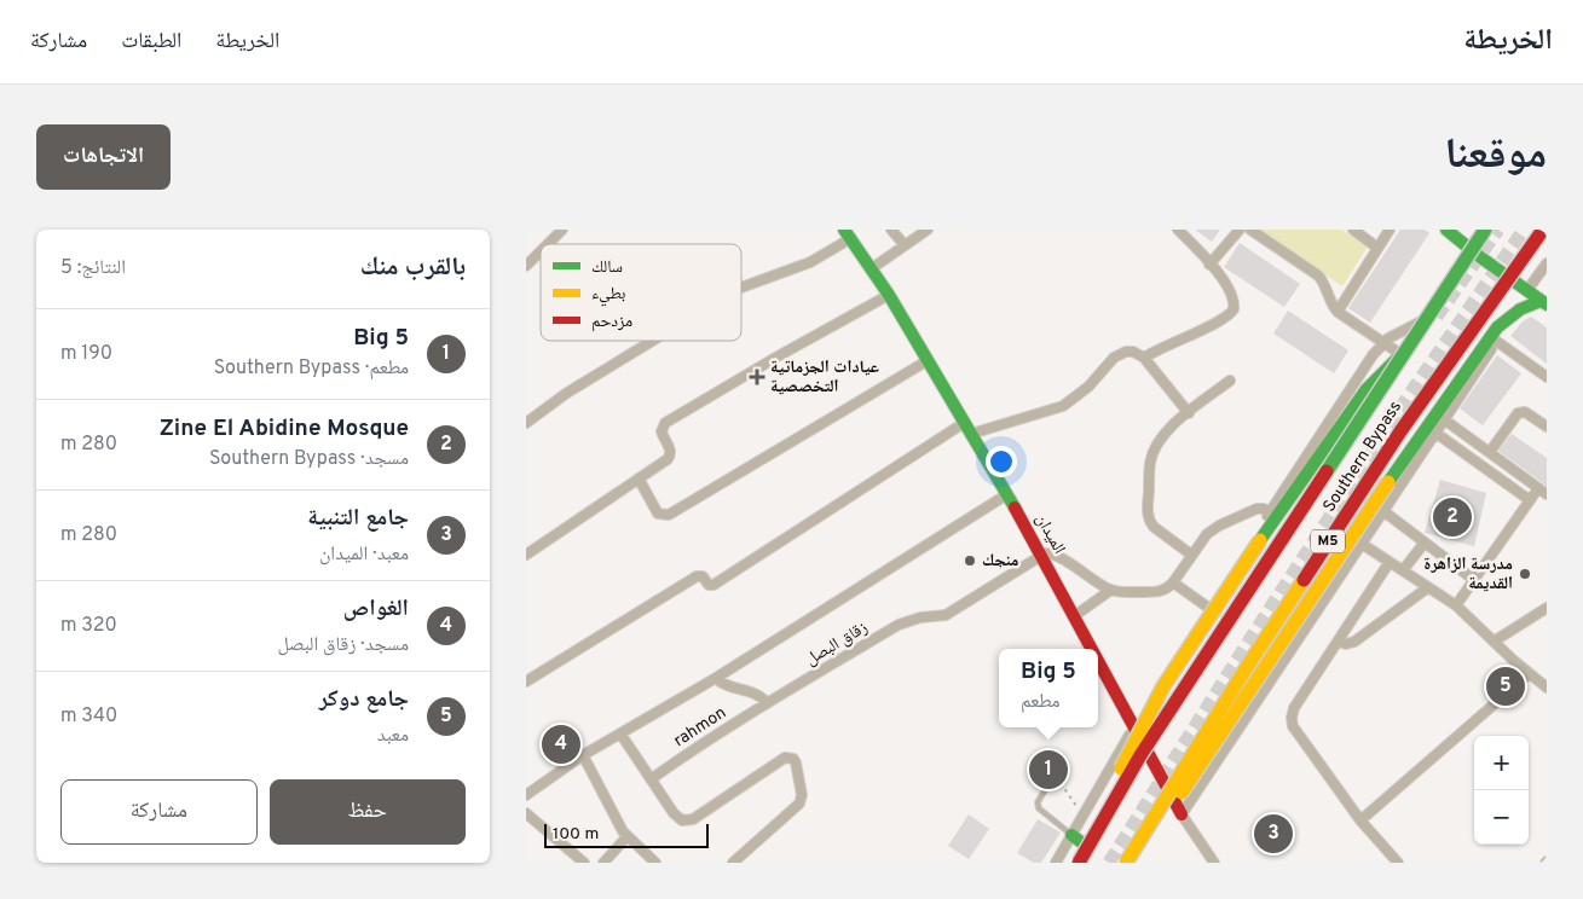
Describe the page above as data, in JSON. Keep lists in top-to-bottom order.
{
  "streets": {
    "main road": ["Southern Bypass", "الميدان", "M5"],
    "street": ["زقاق البصل", "rahmon"]
  },
  "crossings": [
    ["الميدان", "زقاق البصل"],
    ["زقاق البصل", "rahmon"]
  ],
  "places": {
    "health": ["عيادات الجزماتية التخصصية"],
    "other": ["منجك", "مدرسة الزاهرة القديمة"]
  },
  "legend": ["سالك", "بطيء", "مزدحم"],
  "scale_bar": "100 m",
  "page": {
    "header": "الخريطة",
    "nav": ["الخريطة", "الطبقات", "مشاركة"],
    "title": "موقعنا",
    "buttons": [
      "الاتجاهات",
      ["حفظ", "مشاركة"]
    ],
    "heading": ["بالقرب منك", "النتائج: 5"],
    "list": [
      {
        "mark": "1",
        "name": "Big 5",
        "note": "مطعم · Southern Bypass",
        "value": "190 m"
      },
      {
        "mark": "2",
        "name": "Zine El Abidine Mosque",
        "note": "مسجد · Southern Bypass",
        "value": "280 m"
      },
      {
        "mark": "3",
        "name": "جامع التنبية",
        "note": "معبد · الميدان",
        "value": "280 m"
      },
      {
        "mark": "4",
        "name": "الغواص",
        "note": "مسجد · زقاق البصل",
        "value": "320 m"
      },
      {
        "mark": "5",
        "name": "جامع دوكر",
        "note": "معبد",
        "value": "340 m"
      }
    ],
    "pins": [
      "2",
      "5",
      "4",
      "1",
      "3"
    ],
    "popup": ["Big 5", "مطعم"],
    "map_buttons": ["+", "−"],
    "scale": "100 m"
  }
}
